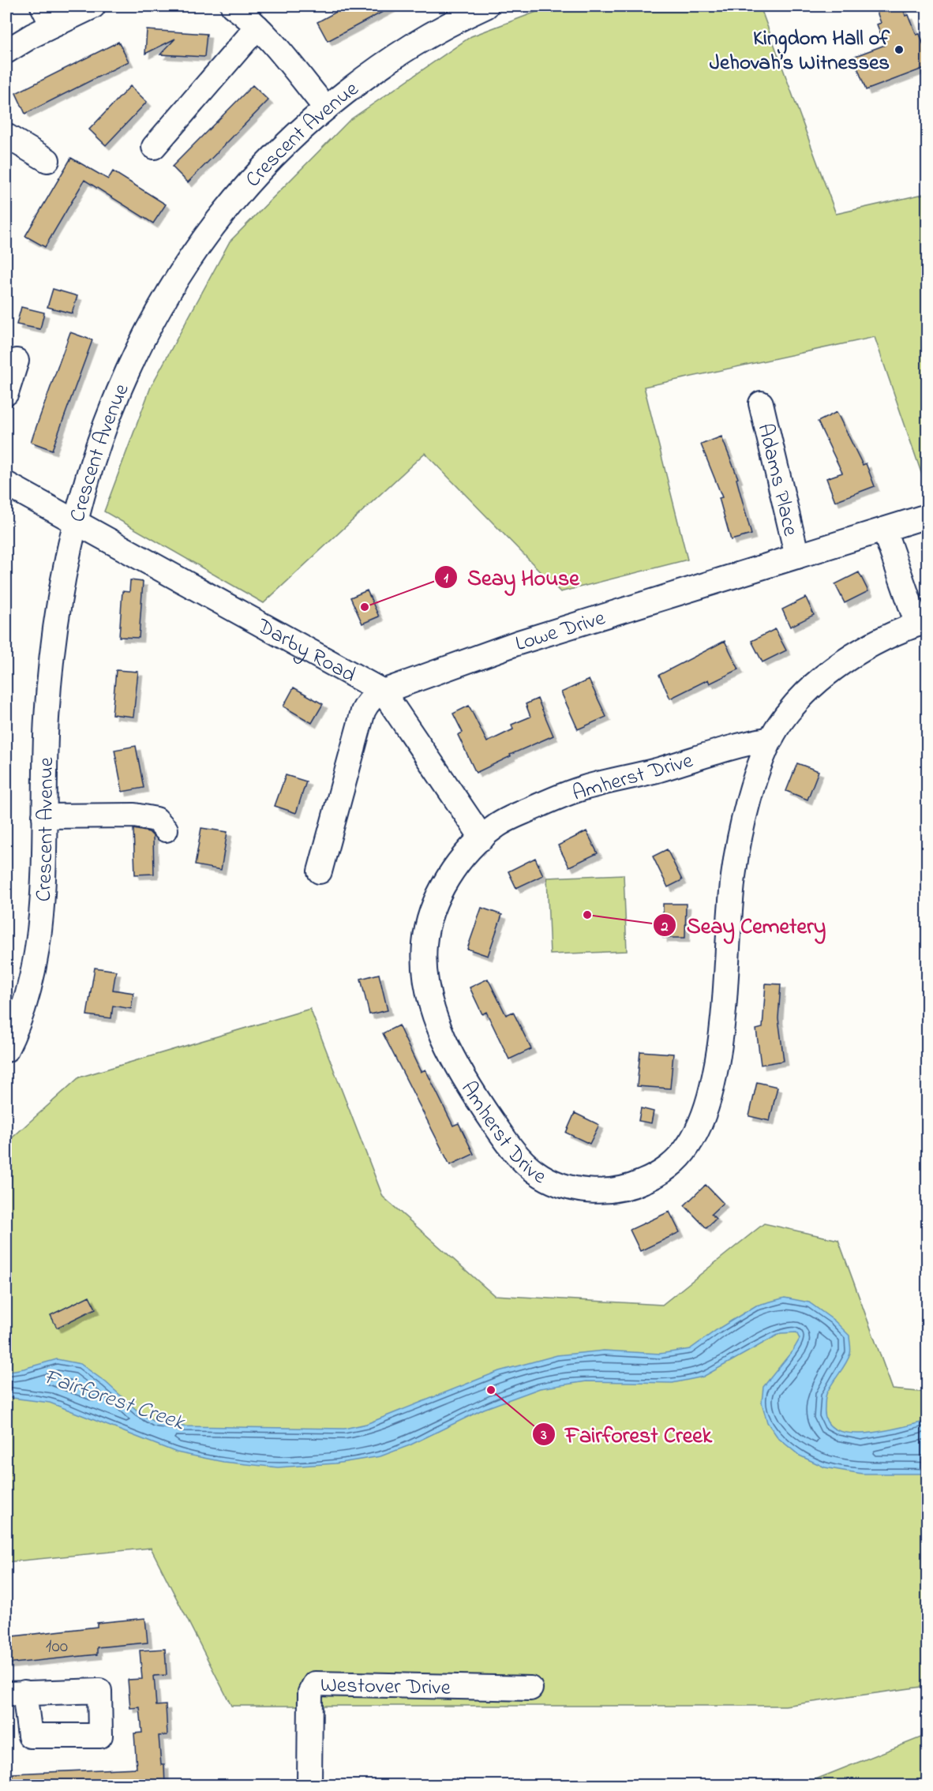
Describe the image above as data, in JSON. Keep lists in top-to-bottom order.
{
  "streets": {
    "street": [
      "Crescent Avenue",
      "Adams Place",
      "Lowe Drive",
      "Darby Road",
      "Amherst Drive",
      "Westover Drive"
    ]
  },
  "crossings": [
    ["Crescent Avenue", "Darby Road"],
    ["Adams Place", "Lowe Drive"],
    ["Lowe Drive", "Darby Road"],
    ["Darby Road", "Amherst Drive"]
  ],
  "water": ["Fairforest Creek"],
  "places": [
    "Kingdom Hall of Jehovah’s Witnesses",
    "Seay House",
    "Seay Cemetery",
    "Fairforest Creek"
  ],
  "house_numbers": ["100"]
}
